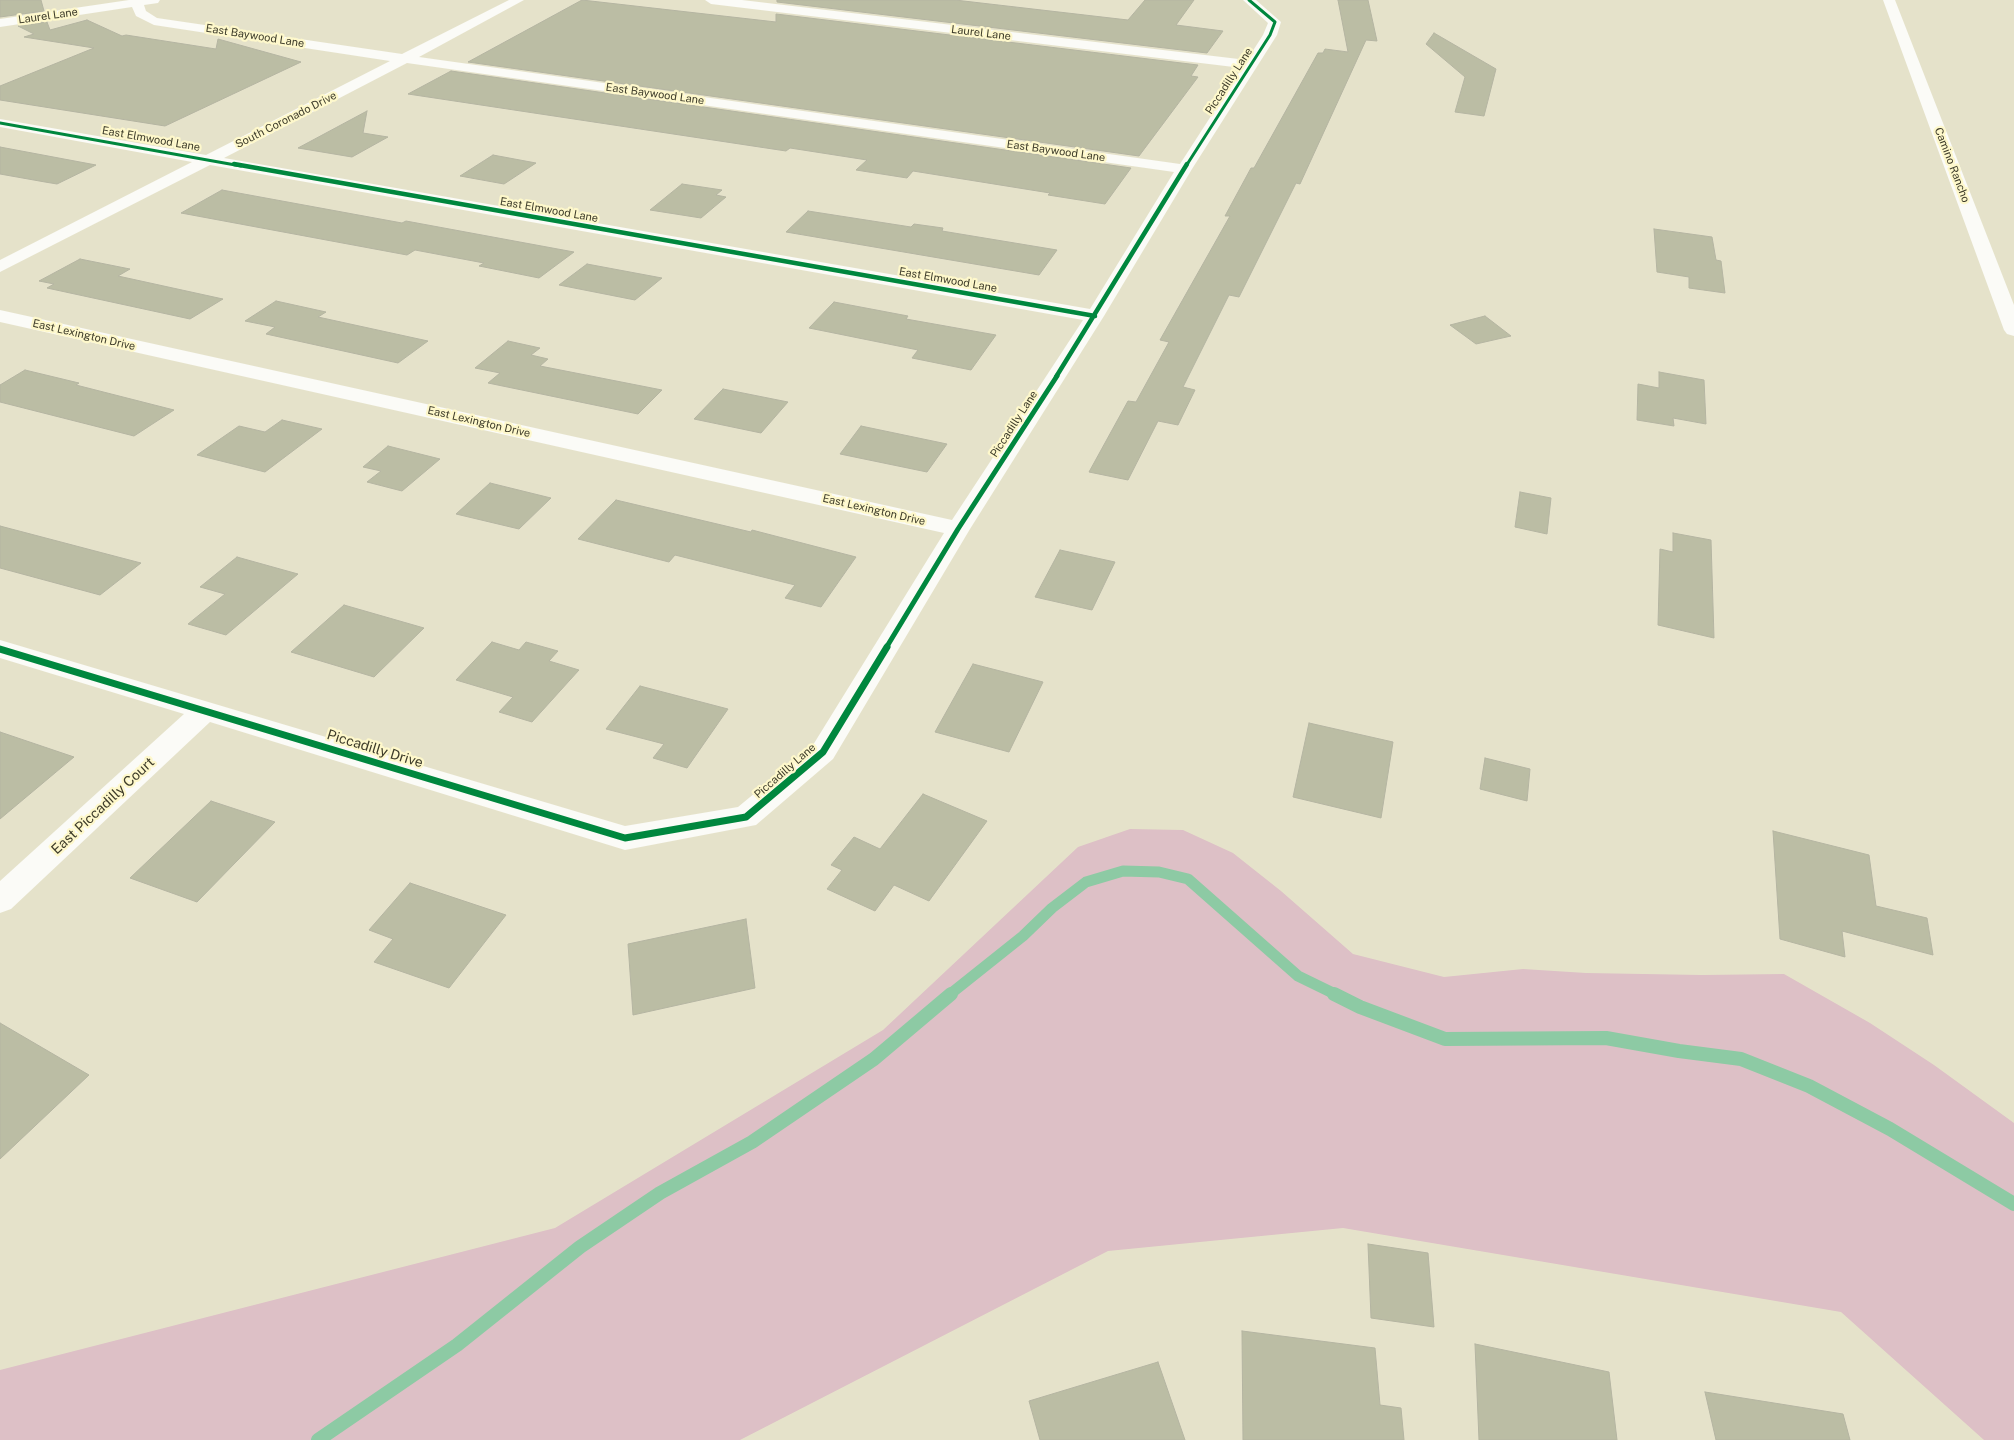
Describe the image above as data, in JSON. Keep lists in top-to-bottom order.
{
  "streets": {
    "street": [
      "Laurel Lane",
      "East Baywood Lane",
      "Piccadilly Lane",
      "South Coronado Drive",
      "East Elmwood Lane",
      "Camino Rancho",
      "East Lexington Drive",
      "Piccadilly Drive",
      "East Piccadilly Court"
    ]
  },
  "crossings": [
    ["Laurel Lane", "East Baywood Lane"],
    ["Laurel Lane", "Piccadilly Lane"],
    ["East Baywood Lane", "Piccadilly Lane"],
    ["East Baywood Lane", "South Coronado Drive"],
    ["Piccadilly Lane", "East Elmwood Lane"],
    ["Piccadilly Lane", "East Lexington Drive"],
    ["Piccadilly Lane", "Piccadilly Drive"],
    ["South Coronado Drive", "East Elmwood Lane"],
    ["Piccadilly Drive", "East Piccadilly Court"]
  ]
}
